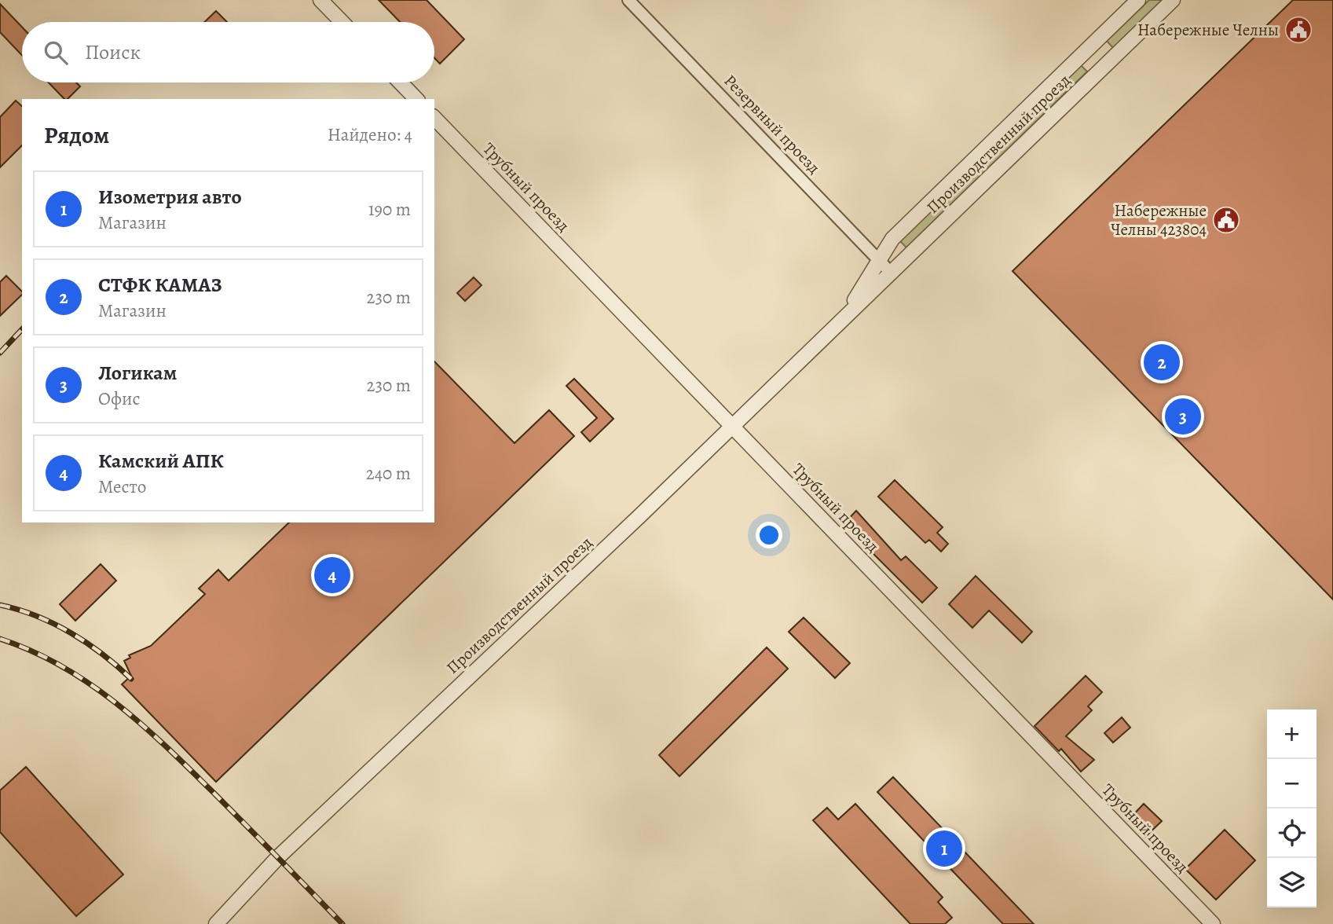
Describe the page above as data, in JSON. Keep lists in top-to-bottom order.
{
  "streets": {
    "street": ["Резервный проезд", "Производственный проезд", "Трубный проезд"]
  },
  "crossings": [
    ["Резервный проезд", "Производственный проезд"],
    ["Производственный проезд", "Трубный проезд"]
  ],
  "places": {
    "public building": ["Набережные Челны", "Набережные Челны 423804"]
  },
  "page": {
    "search": "Поиск",
    "heading": ["Рядом", "Найдено: 4"],
    "list": [
      {
        "mark": "1",
        "name": "Изометрия авто",
        "note": "Магазин",
        "value": "190 m"
      },
      {
        "mark": "2",
        "name": "СТФК КАМАЗ",
        "note": "Магазин",
        "value": "230 m"
      },
      {
        "mark": "3",
        "name": "Логикам",
        "note": "Офис",
        "value": "230 m"
      },
      {
        "mark": "4",
        "name": "Камский АПК",
        "note": "Место",
        "value": "240 m"
      }
    ],
    "pins": [
      "2",
      "3",
      "4",
      "1"
    ],
    "map_buttons": ["+", "−"]
  }
}
